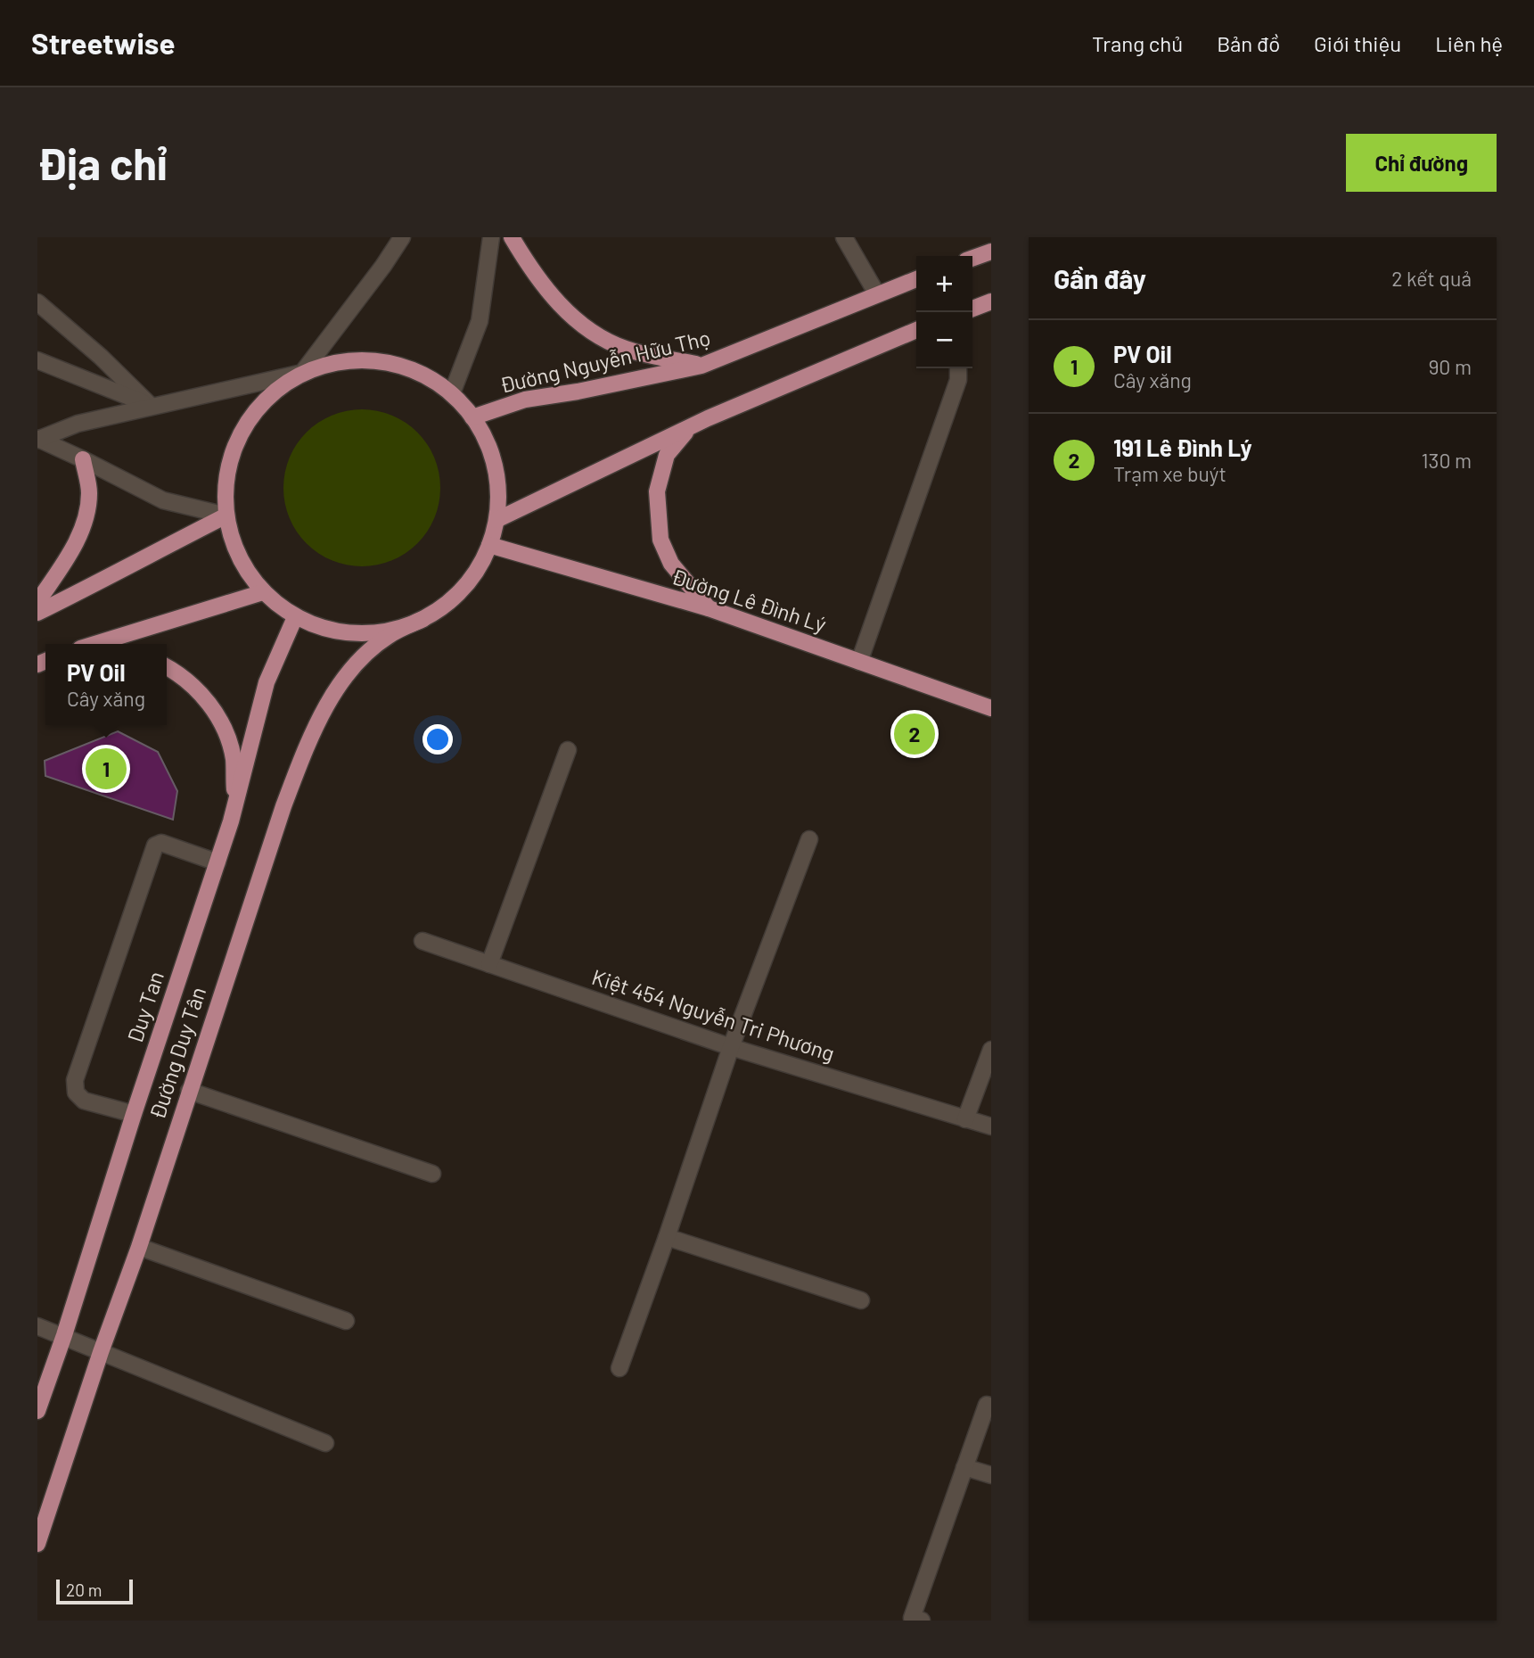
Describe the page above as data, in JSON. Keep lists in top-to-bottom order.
{
  "streets": {
    "main road": [
      "Đường Nguyễn Hữu Thọ",
      "Đường Lê Đình Lý",
      "Duy Tan",
      "Đường Duy Tân"
    ],
    "street": ["Kiệt 454 Nguyễn Tri Phương"]
  },
  "scale_bar": "20 m",
  "page": {
    "header": "Streetwise",
    "nav": [
      "Trang chủ",
      "Bản đồ",
      "Giới thiệu",
      "Liên hệ"
    ],
    "buttons": "Chỉ đường",
    "title": "Địa chỉ",
    "heading": ["Gần đây", "2 kết quả"],
    "map_buttons": ["+", "−"],
    "list": [
      {
        "mark": "1",
        "name": "PV Oil",
        "note": "Cây xăng",
        "value": "90 m"
      },
      {
        "mark": "2",
        "name": "191 Lê Đình Lý",
        "note": "Trạm xe buýt",
        "value": "130 m"
      }
    ],
    "popup": ["PV Oil", "Cây xăng"],
    "pins": ["2", "1"],
    "scale": "20 m"
  }
}
